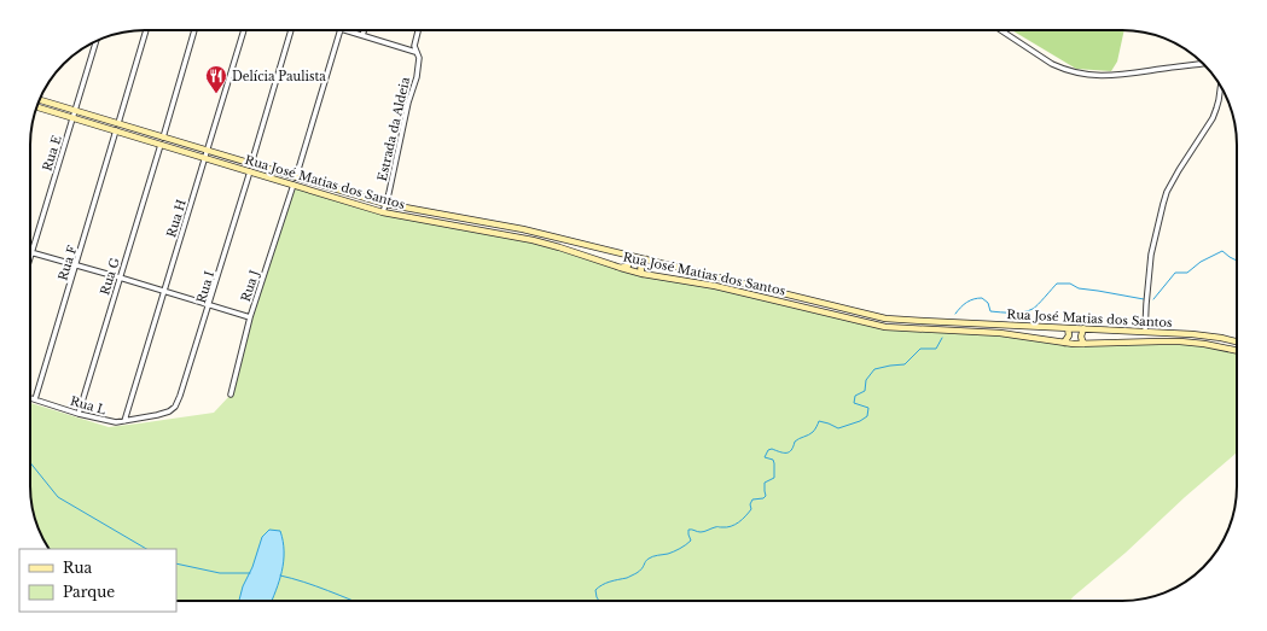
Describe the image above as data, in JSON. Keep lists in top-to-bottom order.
{
  "streets": {
    "main road": ["Rua José Matias dos Santos"],
    "street": [
      "Estrada da Aldeia",
      "Rua E",
      "Rua H",
      "Rua F",
      "Rua G",
      "Rua J",
      "Rua I",
      "Rua L"
    ]
  },
  "crossings": [
    ["Estrada da Aldeia", "Rua José Matias dos Santos"],
    ["Rua E", "Rua José Matias dos Santos"],
    ["Rua José Matias dos Santos", "Rua H"],
    ["Rua José Matias dos Santos", "Rua F"],
    ["Rua José Matias dos Santos", "Rua G"],
    ["Rua José Matias dos Santos", "Rua J"],
    ["Rua José Matias dos Santos", "Rua I"],
    ["Rua H", "Rua L"],
    ["Rua F", "Rua L"],
    ["Rua G", "Rua L"],
    ["Rua I", "Rua L"]
  ],
  "places": {
    "restaurant": ["Delícia Paulista"]
  },
  "legend": ["Rua", "Parque"]
}
